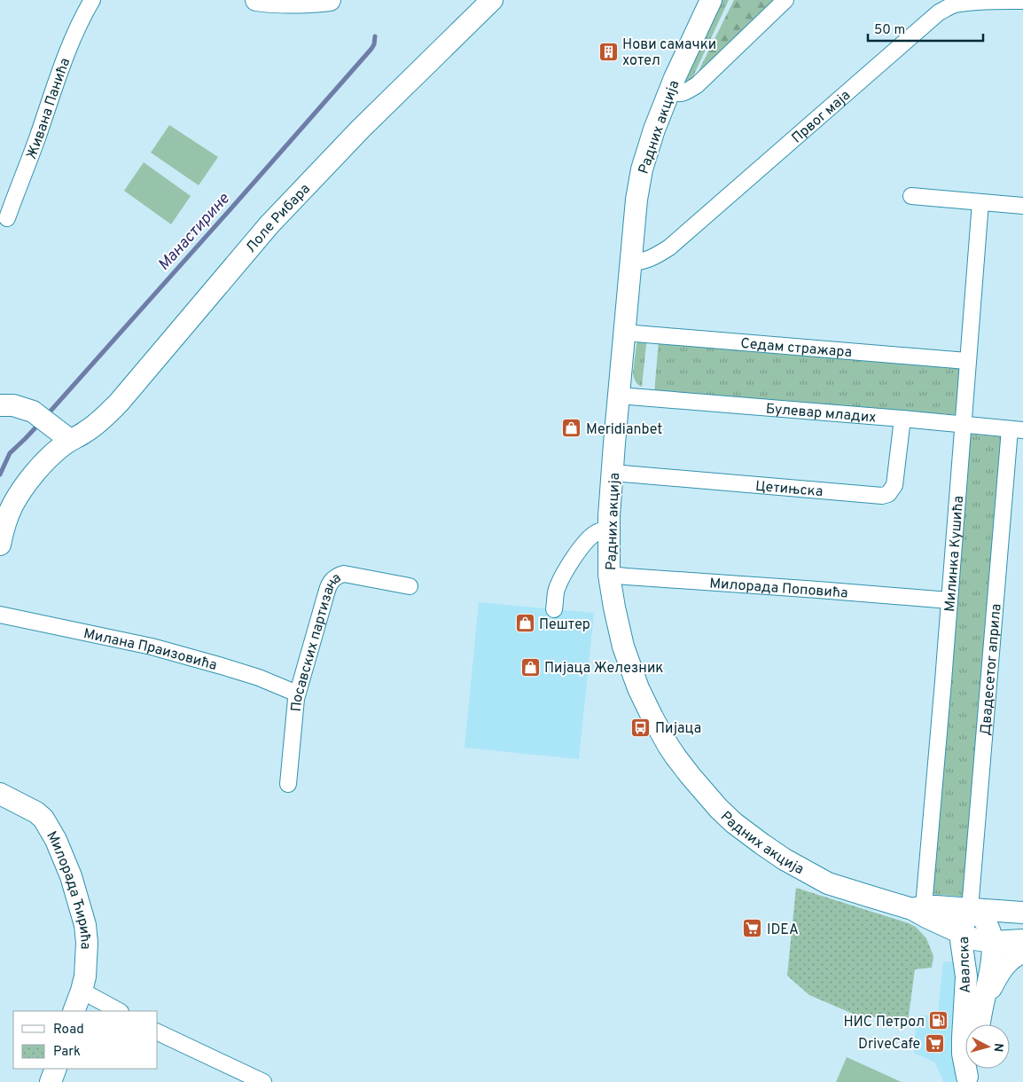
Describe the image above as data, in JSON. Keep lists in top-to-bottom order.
{
  "streets": {
    "main road": [
      "Радних акција",
      "Лоле Рибара",
      "Милорада Ћирића",
      "Авалска"
    ],
    "street": [
      "Живана Панића",
      "Првог маја",
      "Седам стражара",
      "Булевар младих",
      "Цетињска",
      "Милинка Кушића",
      "Милорада Поповића",
      "Посавских партизана",
      "Милана Праизовића",
      "Двадесетог априла"
    ]
  },
  "crossings": [
    ["Првог маја", "Радних акција"],
    ["Радних акција", "Седам стражара"],
    ["Радних акција", "Булевар младих"],
    ["Радних акција", "Цетињска"],
    ["Радних акција", "Милинка Кушића"],
    ["Радних акција", "Милорада Поповића"],
    ["Радних акција", "Двадесетог априла"],
    ["Радних акција", "Авалска"],
    ["Седам стражара", "Милинка Кушића"],
    ["Булевар младих", "Цетињска"],
    ["Булевар младих", "Милинка Кушића"],
    ["Булевар младих", "Двадесетог априла"],
    ["Милинка Кушића", "Милорада Поповића"],
    ["Посавских партизана", "Милана Праизовића"],
    ["Двадесетог априла", "Авалска"]
  ],
  "water": ["Манастирине"],
  "places": {
    "building": ["Нови самачки хотел"],
    "shop": ["Meridianbet", "Пештер", "Пијаца Железник"],
    "bus stop": ["Пијаца"],
    "supermarket": ["IDEA", "DriveCafe"],
    "fuel station": ["НИС Петрол"]
  },
  "legend": ["Road", "Park"],
  "scale_bar": "50 m",
  "north": "right"
}
